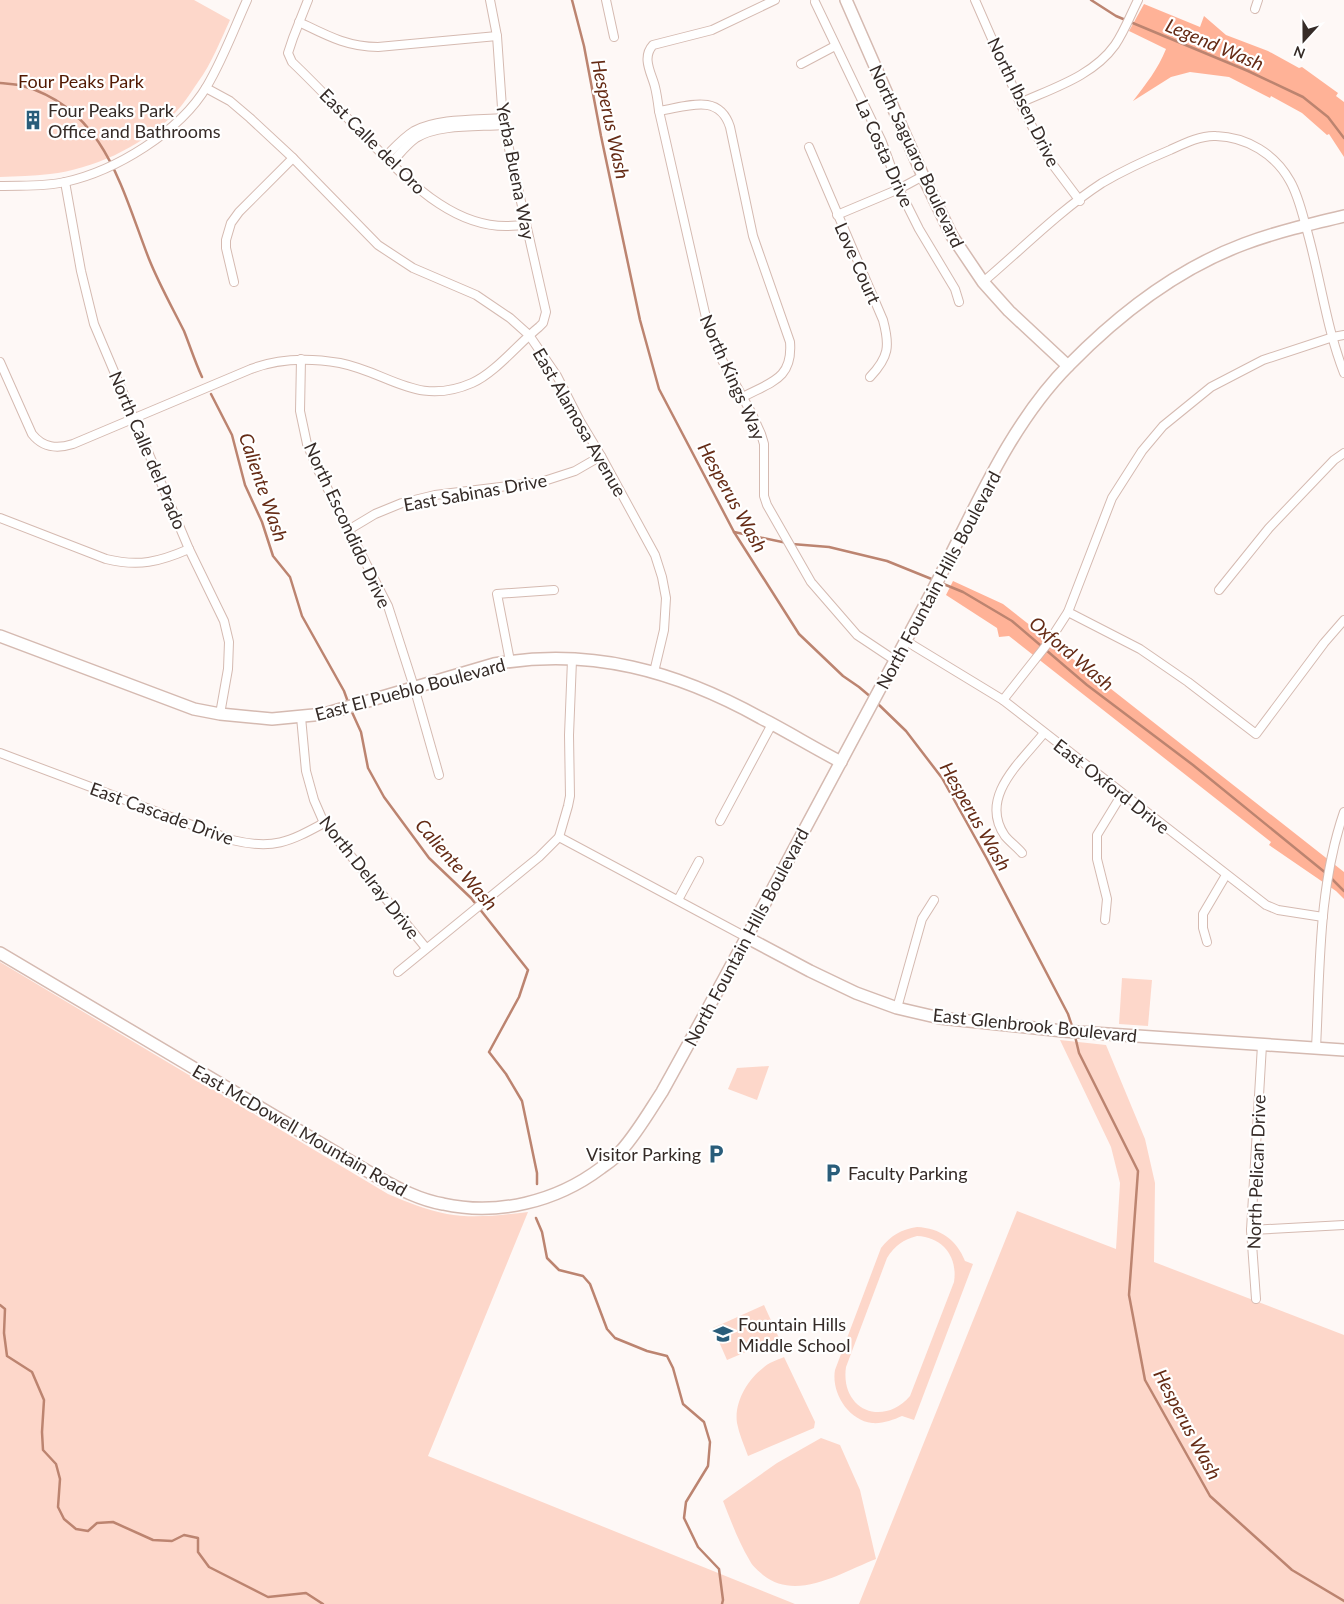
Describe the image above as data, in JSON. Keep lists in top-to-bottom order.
{
  "streets": {
    "street": [
      "North Ibsen Drive",
      "East Calle del Oro",
      "La Costa Drive",
      "North Saguaro Boulevard",
      "Yerba Buena Way",
      "Love Court",
      "North Kings Way",
      "East Alamosa Avenue",
      "North Calle del Prado",
      "East Sabinas Drive",
      "North Escondido Drive",
      "North Fountain Hills Boulevard",
      "East El Pueblo Boulevard",
      "East Oxford Drive",
      "East Cascade Drive",
      "North Delray Drive",
      "East Glenbrook Boulevard",
      "East McDowell Mountain Road",
      "North Pelican Drive"
    ]
  },
  "crossings": [
    ["East Calle del Oro", "Yerba Buena Way"],
    ["North Saguaro Boulevard", "North Fountain Hills Boulevard"],
    ["Yerba Buena Way", "East Alamosa Avenue"],
    ["Yerba Buena Way", "North Calle del Prado"],
    ["Yerba Buena Way", "North Escondido Drive"],
    ["North Kings Way", "North Fountain Hills Boulevard"],
    ["East Alamosa Avenue", "East Sabinas Drive"],
    ["East Alamosa Avenue", "East El Pueblo Boulevard"],
    ["North Calle del Prado", "East El Pueblo Boulevard"],
    ["East Sabinas Drive", "North Escondido Drive"],
    ["North Escondido Drive", "East El Pueblo Boulevard"],
    ["North Fountain Hills Boulevard", "East El Pueblo Boulevard"],
    ["North Fountain Hills Boulevard", "East Oxford Drive"],
    ["North Fountain Hills Boulevard", "East Glenbrook Boulevard"],
    ["North Fountain Hills Boulevard", "East McDowell Mountain Road"],
    ["East El Pueblo Boulevard", "North Delray Drive"],
    ["East Cascade Drive", "North Delray Drive"],
    ["East Glenbrook Boulevard", "North Pelican Drive"]
  ],
  "water": [
    "Legend Wash",
    "Hesperus Wash",
    "Caliente Wash",
    "Oxford Wash"
  ],
  "parks": ["Four Peaks Park"],
  "places": {
    "building": ["Four Peaks Park Office and Bathrooms"],
    "parking": ["Visitor Parking", "Faculty Parking"],
    "school or university": ["Fountain Hills Middle School"]
  },
  "north": "bottom"
}
